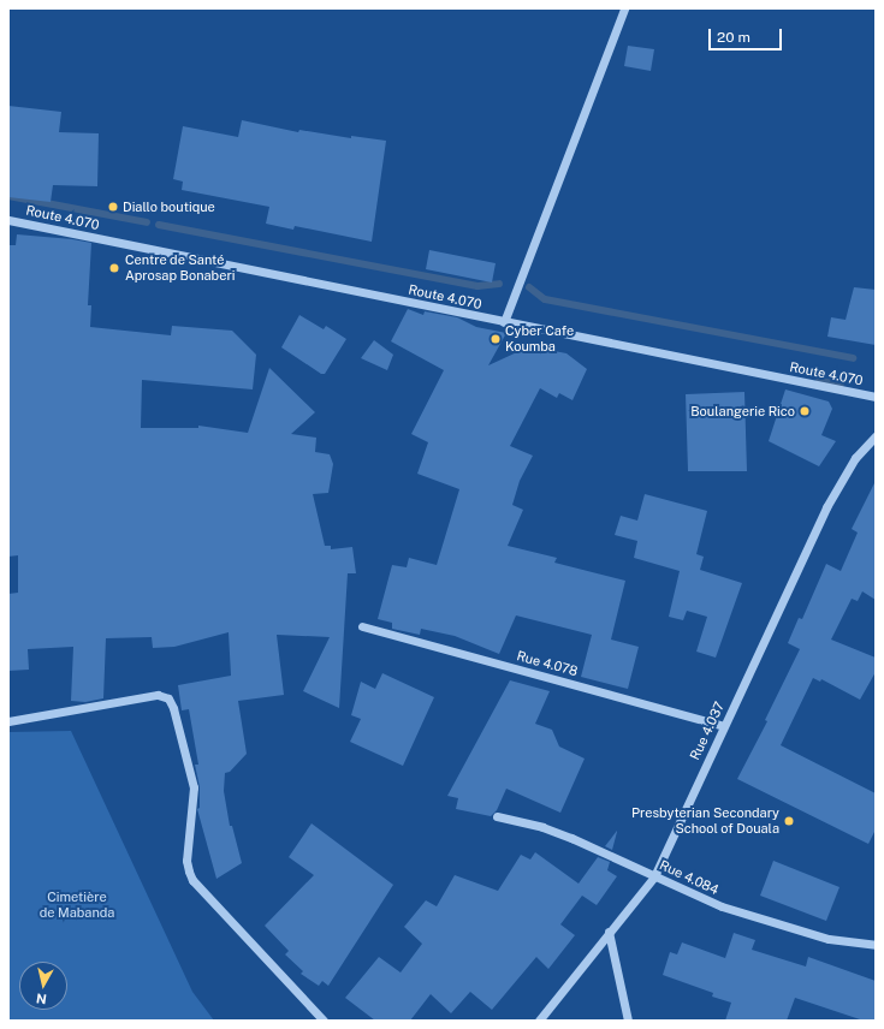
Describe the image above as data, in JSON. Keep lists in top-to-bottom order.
{
  "streets": {
    "street": [
      "Route 4.070",
      "Rue 4.078",
      "Rue 4.037",
      "Rue 4.084"
    ]
  },
  "crossings": [
    ["Rue 4.078", "Rue 4.037"],
    ["Rue 4.037", "Rue 4.084"]
  ],
  "parks": ["Cimetière de Mabanda"],
  "places": [
    "Diallo boutique",
    "Centre de Santé Aprosap Bonaberi",
    "Cyber Cafe Koumba",
    "Boulangerie Rico",
    "Presbyterian Secondary School of Douala"
  ],
  "scale_bar": "20 m",
  "north": "bottom"
}
